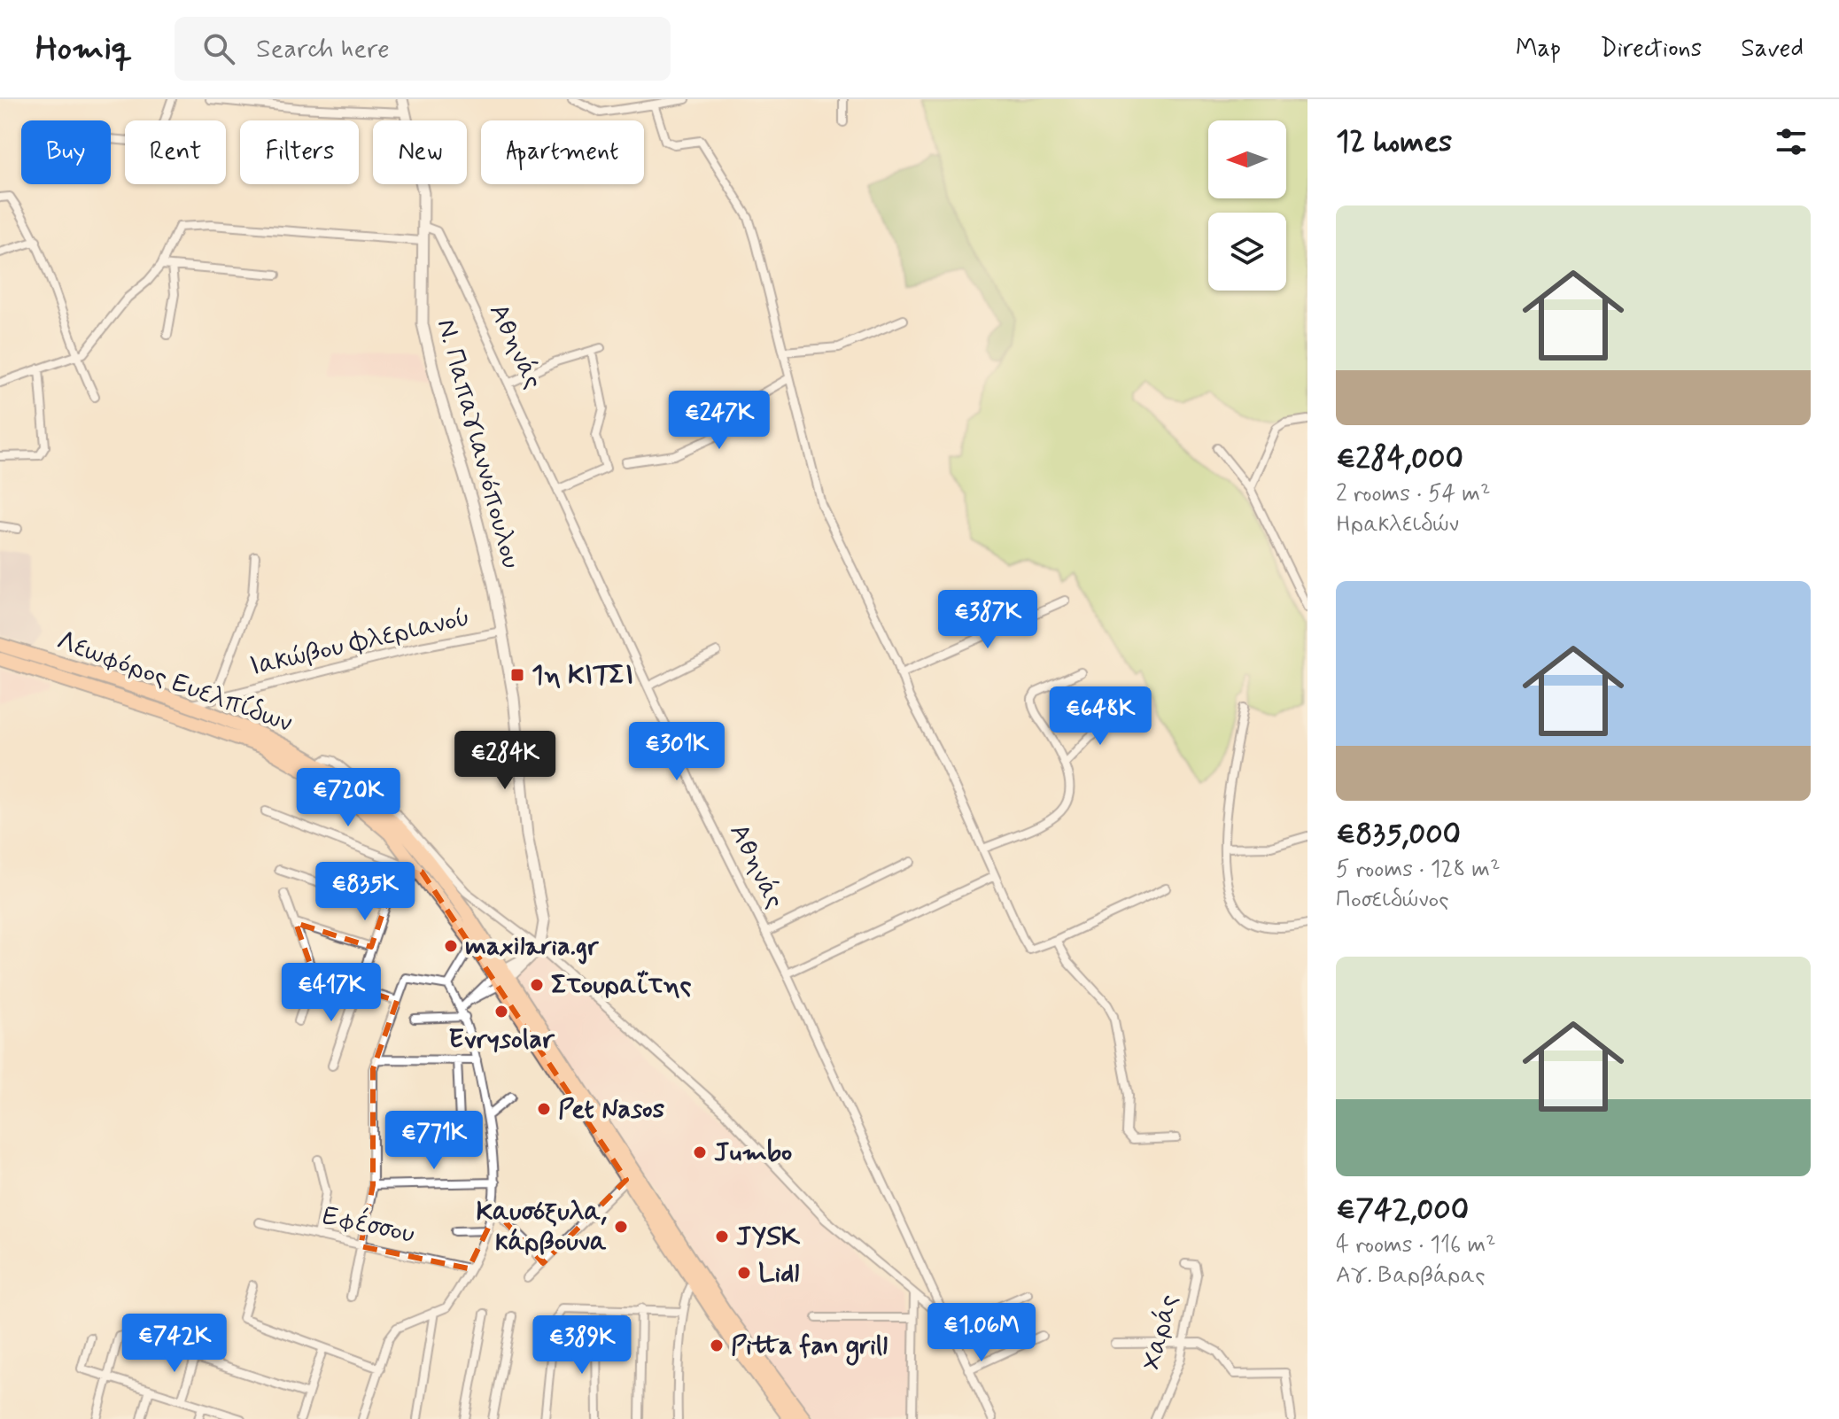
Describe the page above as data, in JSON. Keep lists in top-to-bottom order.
{
  "streets": {
    "main road": ["Λεωφόρος Ευελπίδων"],
    "street": [
      "Αθηνάς",
      "Ν. Παπαγιαννόπουλου",
      "Ιακώβου Φλεριανού",
      "Εφέσσου",
      "Χαράς"
    ]
  },
  "crossings": [
    ["Αθηνάς", "Ν. Παπαγιαννόπουλου"],
    ["Ν. Παπαγιαννόπουλου", "Ιακώβου Φλεριανού"],
    ["Ιακώβου Φλεριανού", "Λεωφόρος Ευελπίδων"]
  ],
  "places": {
    "transit": ["1η ΚΙΤΣΙ"],
    "other": [
      "maxilaria.gr",
      "Στουραΐτης",
      "Evrysolar",
      "Pet Nasos",
      "Jumbo",
      "Καυσόξυλα, κάρβουνα",
      "JYSK",
      "Lidl",
      "Pitta fan grill"
    ]
  },
  "north": "left",
  "page": {
    "header": "Homiq",
    "search": "Search here",
    "nav": ["Map", "Directions", "Saved"],
    "heading": "12 homes",
    "chip": [
      "Buy",
      "Rent",
      "Filters",
      "New",
      "Apartment"
    ],
    "list": [
      {
        "name": "€284,000",
        "note": "2 rooms · 54 m² · Ηρακλειδών"
      },
      {
        "name": "€835,000",
        "note": "5 rooms · 128 m² · Ποσειδώνος"
      },
      {
        "name": "€742,000",
        "note": "4 rooms · 116 m² · Αγ. Βαρβάρας"
      }
    ],
    "price": [
      "€247K",
      "€387K",
      "€648K",
      "€301K",
      "€284K",
      "€720K",
      "€835K",
      "€417K",
      "€771K",
      "€1.06M",
      "€742K",
      "€389K"
    ]
  }
}
